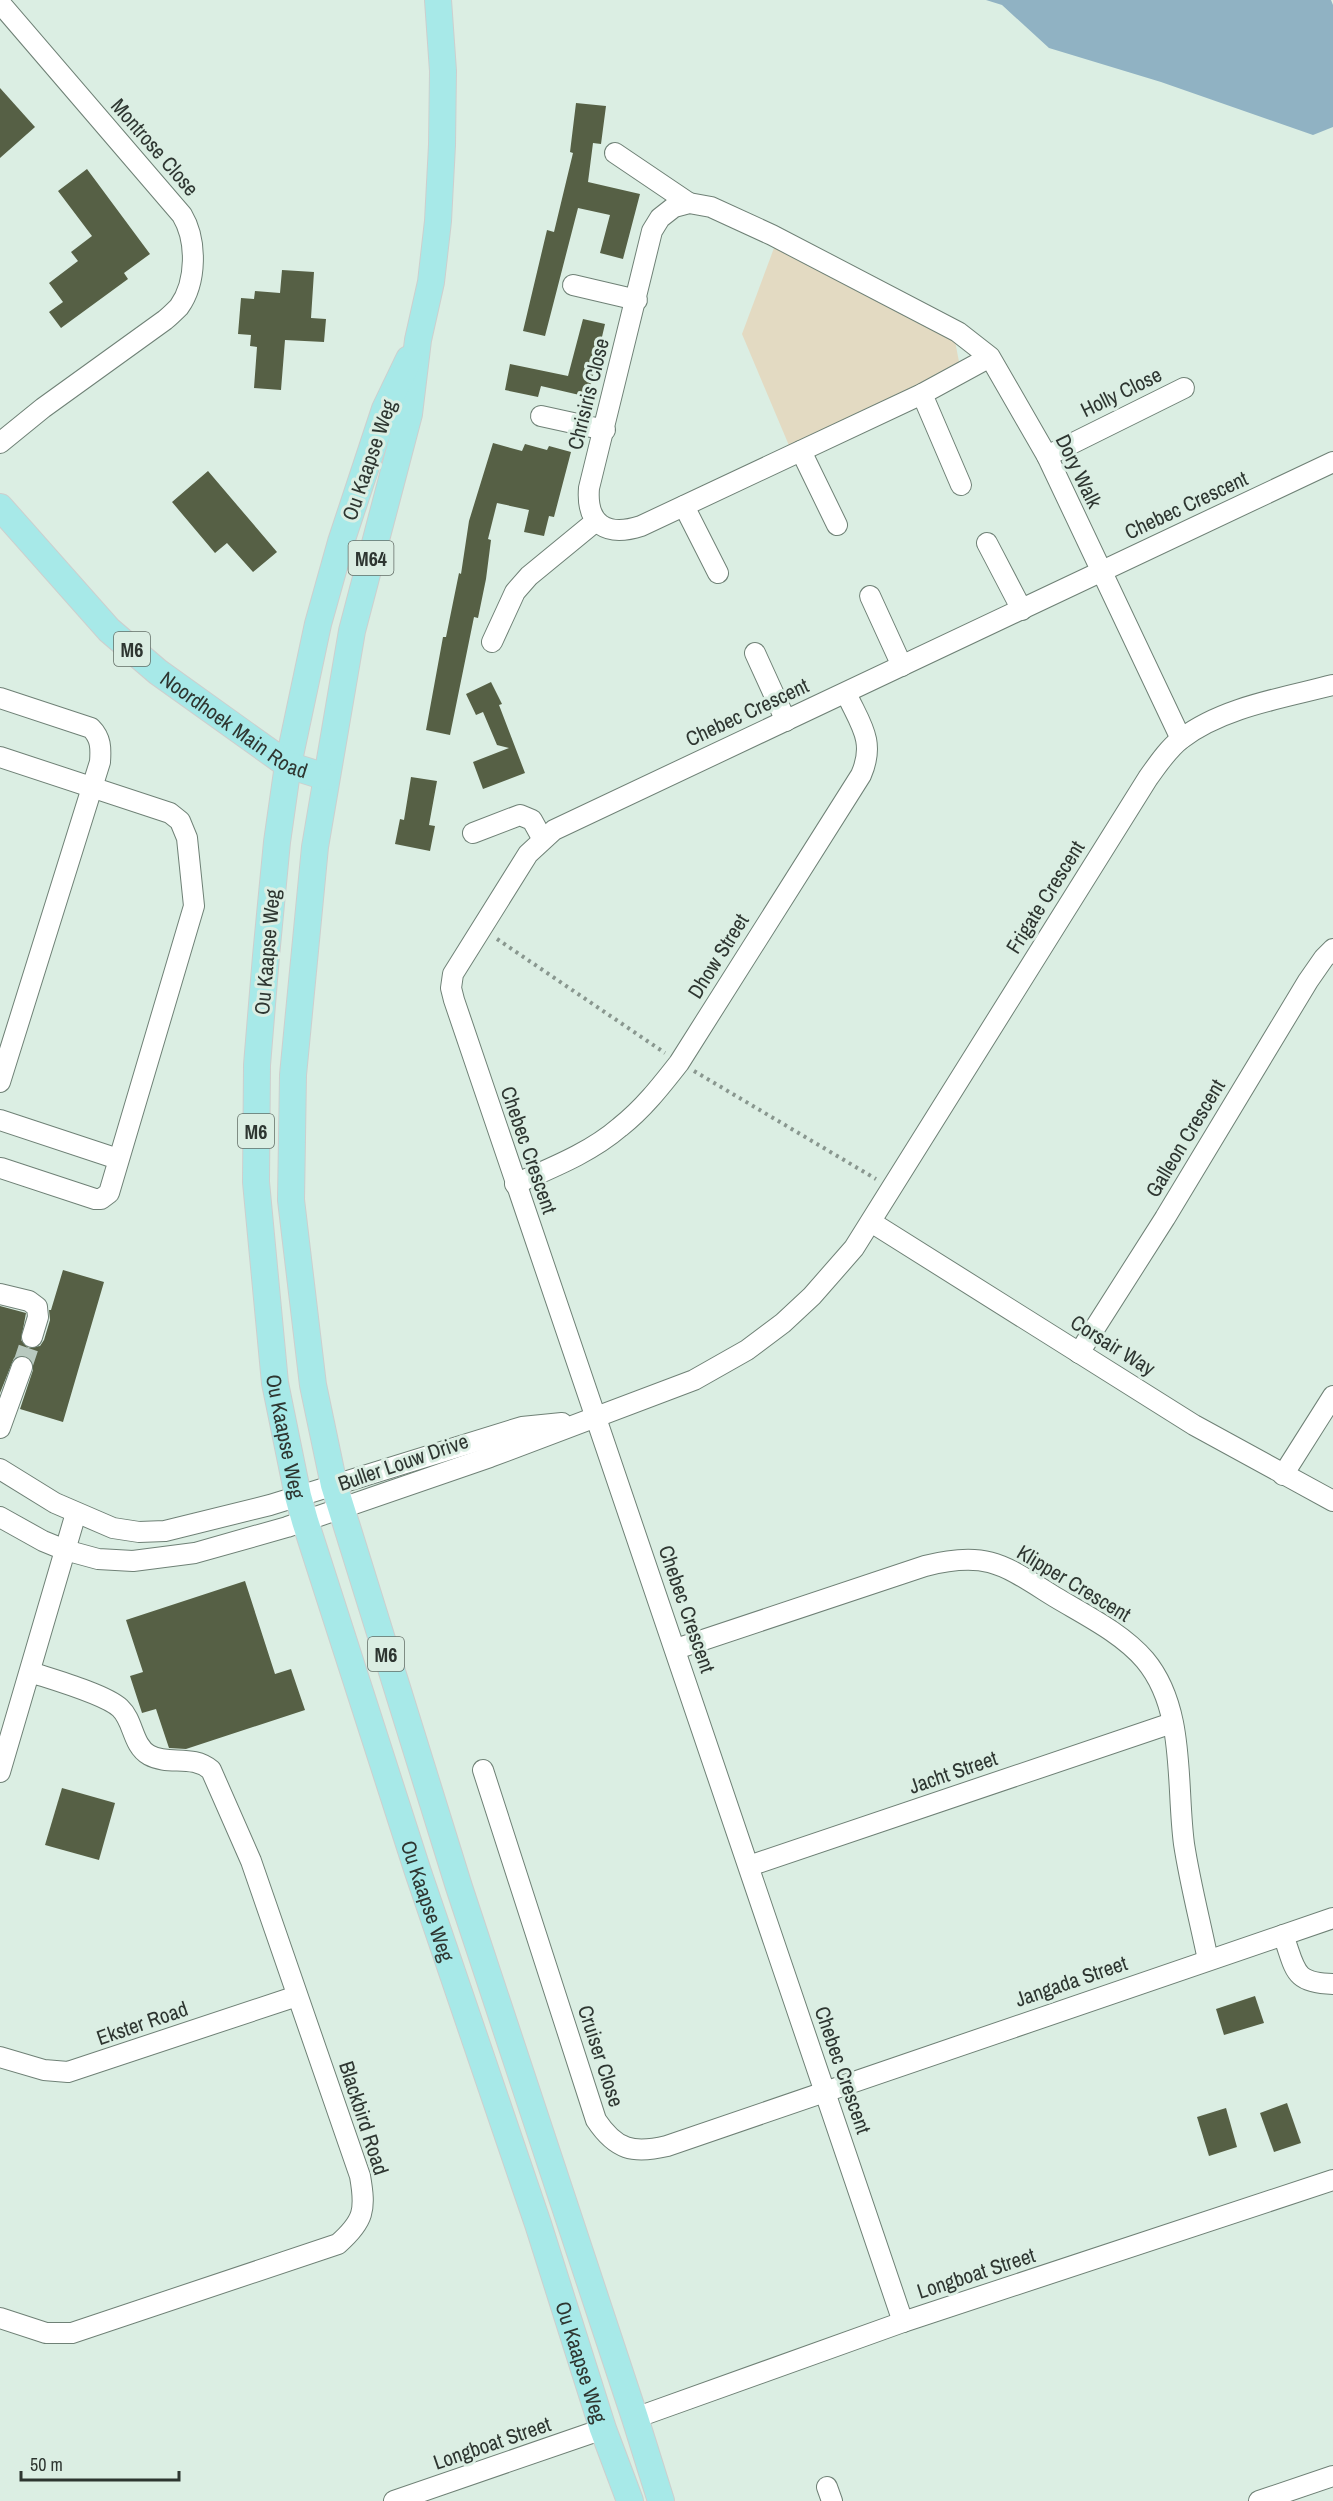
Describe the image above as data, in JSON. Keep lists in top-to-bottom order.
{
  "streets": {
    "main road": [
      "Ou Kaapse Weg",
      "M64",
      "M6",
      "Noordhoek Main Road"
    ],
    "street": [
      "Montrose Close",
      "Holly Close",
      "Chrisiris Close",
      "Dory Walk",
      "Chebec Crescent",
      "Frigate Crescent",
      "Dhow Street",
      "Galleon Crescent",
      "Corsair Way",
      "Buller Louw Drive",
      "Klipper Crescent",
      "Jacht Street",
      "Jangada Street",
      "Ekster Road",
      "Cruiser Close",
      "Blackbird Road",
      "Longboat Street"
    ]
  },
  "crossings": [
    ["Holly Close", "Dory Walk"],
    ["Ou Kaapse Weg", "Noordhoek Main Road"],
    ["Ou Kaapse Weg", "Buller Louw Drive"],
    ["Ou Kaapse Weg", "Longboat Street"],
    ["Dory Walk", "Chebec Crescent"],
    ["Dory Walk", "Frigate Crescent"],
    ["Chebec Crescent", "Dhow Street"],
    ["Chebec Crescent", "Buller Louw Drive"],
    ["Chebec Crescent", "Klipper Crescent"],
    ["Chebec Crescent", "Jacht Street"],
    ["Chebec Crescent", "Jangada Street"],
    ["Chebec Crescent", "Cruiser Close"],
    ["Chebec Crescent", "Longboat Street"],
    ["Frigate Crescent", "Corsair Way"],
    ["Frigate Crescent", "Buller Louw Drive"],
    ["Galleon Crescent", "Corsair Way"],
    ["Corsair Way", "Buller Louw Drive"],
    ["Klipper Crescent", "Jacht Street"],
    ["Klipper Crescent", "Jangada Street"],
    ["Jangada Street", "Cruiser Close"],
    ["Ekster Road", "Blackbird Road"]
  ],
  "scale_bar": "50 m"
}
